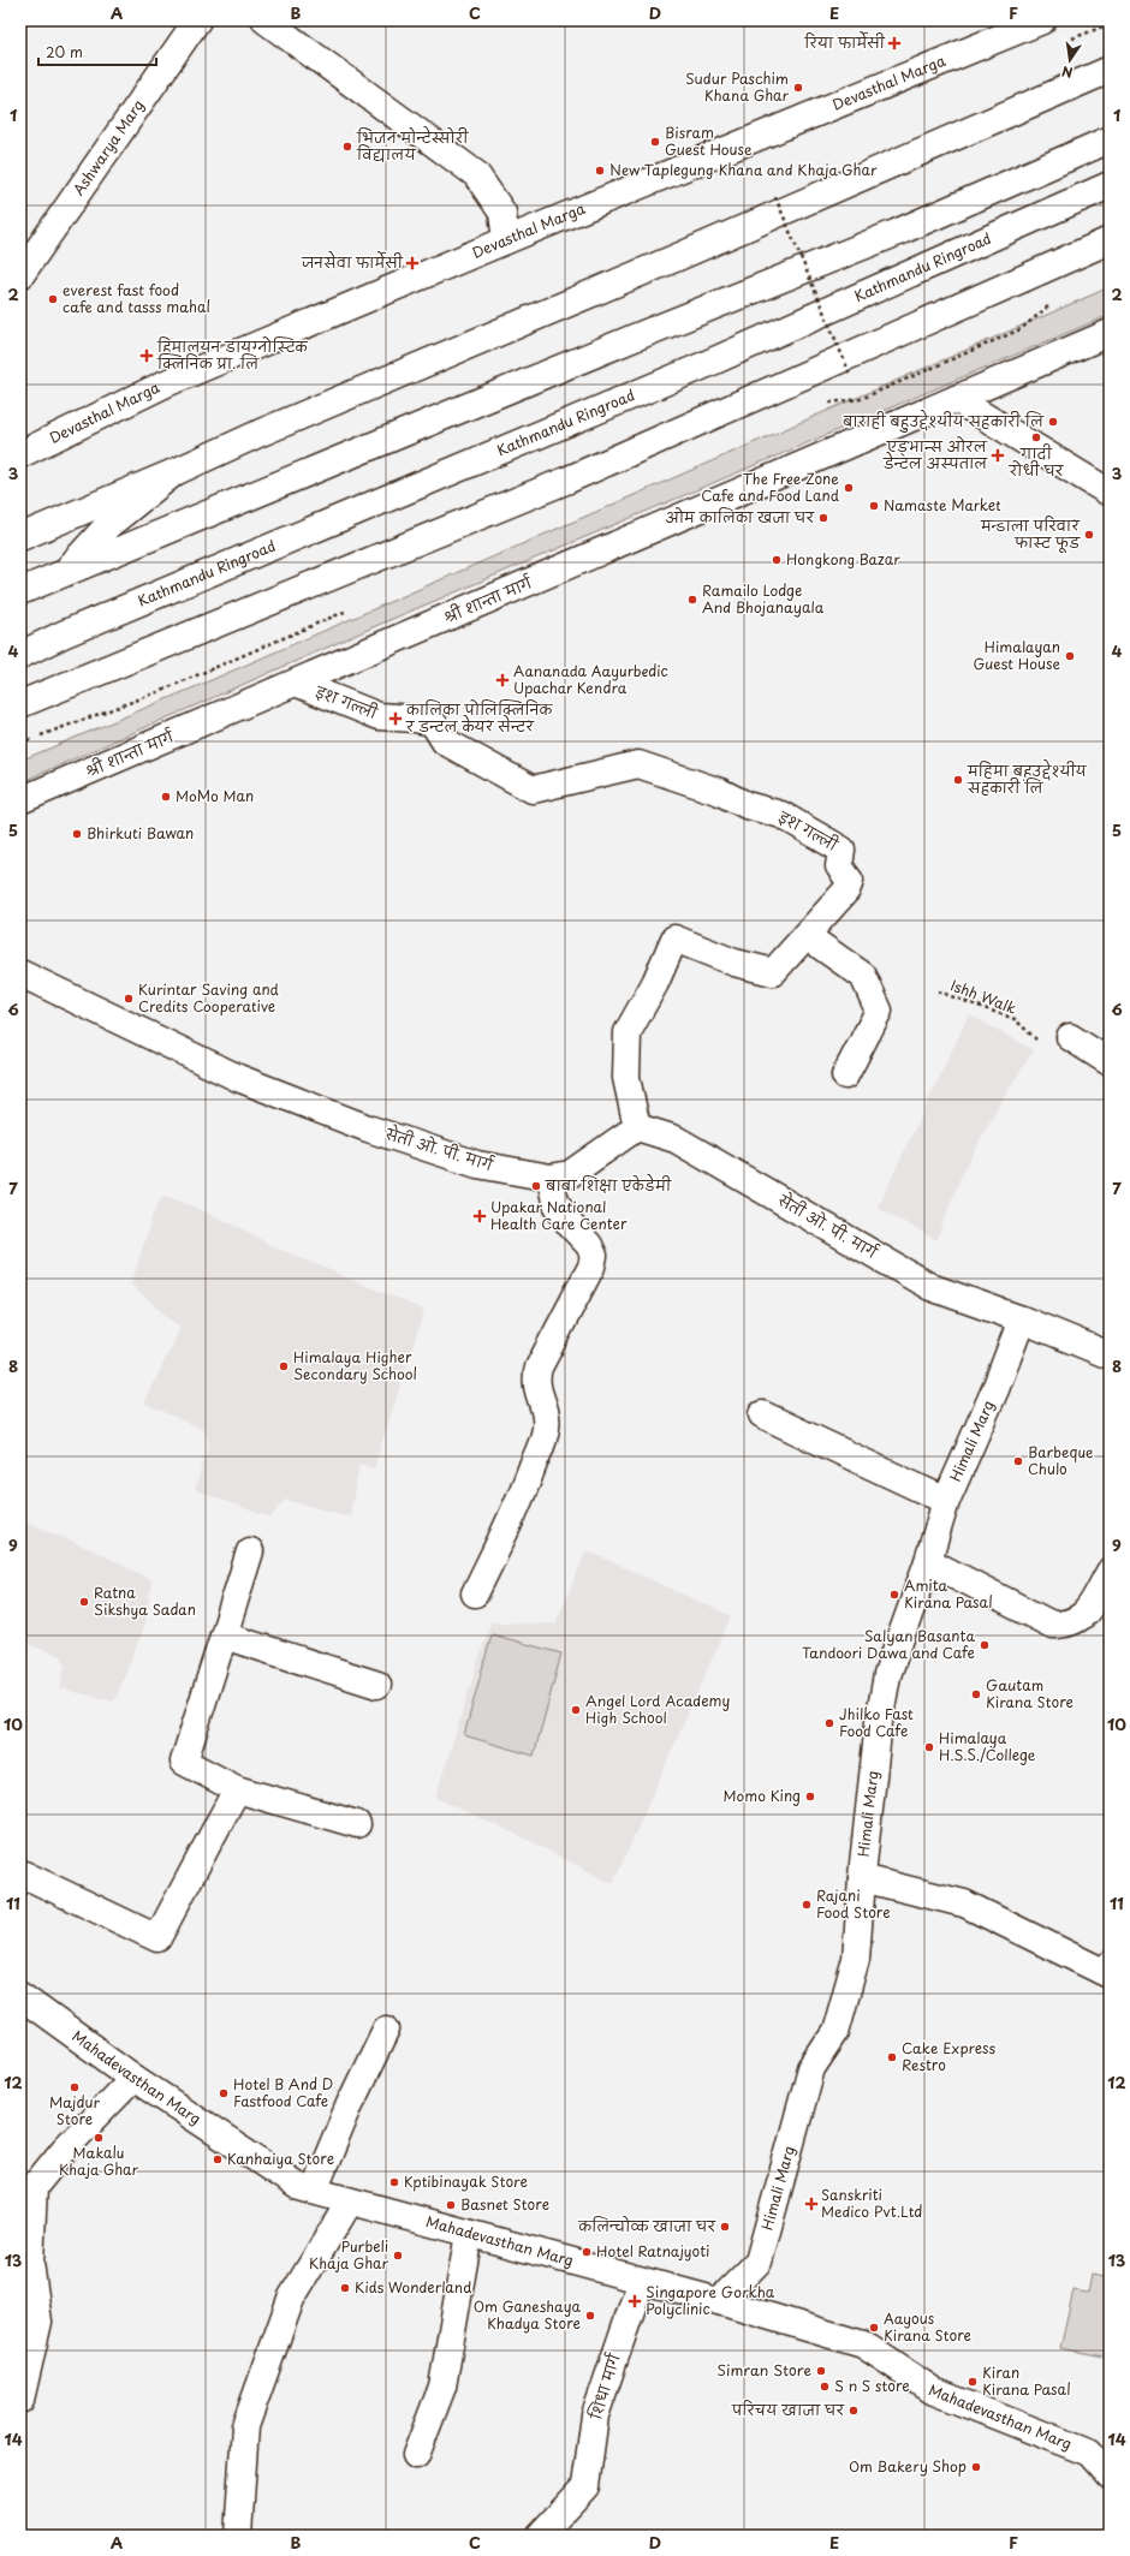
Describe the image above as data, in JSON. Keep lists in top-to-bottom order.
{
  "streets": {
    "main road": [
      "Devasthal Marga",
      "Ashwarya Marg",
      "Kathmandu Ringroad",
      "श्री शान्ता मार्ग",
      "इश गल्ली",
      "सेती ओ. पी. मार्ग",
      "Himali Marg",
      "Mahadevasthan Marg",
      "शिधा मार्ग"
    ],
    "path": ["Ishh Walk"]
  },
  "crossings": [
    ["श्री शान्ता मार्ग", "इश गल्ली"],
    ["इश गल्ली", "सेती ओ. पी. मार्ग"],
    ["सेती ओ. पी. मार्ग", "Himali Marg"],
    ["Himali Marg", "Mahadevasthan Marg"],
    ["Mahadevasthan Marg", "शिधा मार्ग"]
  ],
  "places": {
    "health": [
      "रिया फार्मेसी",
      "जनसेवा फार्मेसी",
      "हिमालयन डायग्नोस्टिक क्लिनिक प्रा. लि",
      "एड्भान्स ओरल डेन्टल अस्पताल",
      "Aananada Aayurbedic Upachar Kendra",
      "कालिका पोलिक्लिनिक र डन्टल केयर सेन्टर",
      "Upakar National Health Care Center",
      "Sanskriti Medico Pvt.Ltd",
      "Singapore Gorkha Polyclinic"
    ],
    "other": [
      "Sudur Paschim Khana Ghar",
      "Bisram Guest House",
      "भिजन मोन्टेस्सोरी विद्यालय",
      "New Taplegung Khana and Khaja Ghar",
      "everest fast food cafe and tasss mahal",
      "बाराही बहुउद्देश्यीय सहकारी लि",
      "गादी रोधी घर",
      "The Free Zone Cafe and Food Land",
      "Namaste Market",
      "ओम कालिका खजा घर",
      "मन्डाला परिवार फास्ट फूड",
      "Hongkong Bazar",
      "Ramailo Lodge And Bhojanayala",
      "Himalayan Guest House",
      "महिमा बहुउद्देश्यीय सहकारी लि",
      "MoMo Man",
      "Bhirkuti Bawan",
      "Kurintar Saving and Credits Cooperative",
      "बाबा शिक्षा एकेडेमी",
      "Himalaya Higher Secondary School",
      "Barbeque Chulo",
      "Amita Kirana Pasal",
      "Ratna Sikshya Sadan",
      "Salyan Basanta Tandoori Dawa and Cafe",
      "Gautam Kirana Store",
      "Angel Lord Academy High School",
      "Jhilko Fast Food Cafe",
      "Himalaya H.S.S./College",
      "Momo King",
      "Rajani Food Store",
      "Cake Express Restro",
      "Majdur Store",
      "Hotel B And D Fastfood Cafe",
      "Makalu Khaja Ghar",
      "Kanhaiya Store",
      "Kptibinayak Store",
      "Basnet Store",
      "कलिन्चोव्क खाजा घर",
      "Hotel Ratnajyoti",
      "Purbeli Khaja Ghar",
      "Kids Wonderland",
      "Om Ganeshaya Khadya Store",
      "Aayous Kirana Store",
      "Simran Store",
      "Kiran Kirana Pasal",
      "S n S store",
      "परिचय खाजा घर",
      "Om Bakery Shop"
    ]
  },
  "scale_bar": "20 m",
  "north": "bottom",
  "grid": {
    "columns": [
      "A",
      "B",
      "C",
      "D",
      "E",
      "F"
    ],
    "rows": [
      "1",
      "2",
      "3",
      "4",
      "5",
      "6",
      "7",
      "8",
      "9",
      "10",
      "11",
      "12",
      "13",
      "14"
    ]
  }
}
